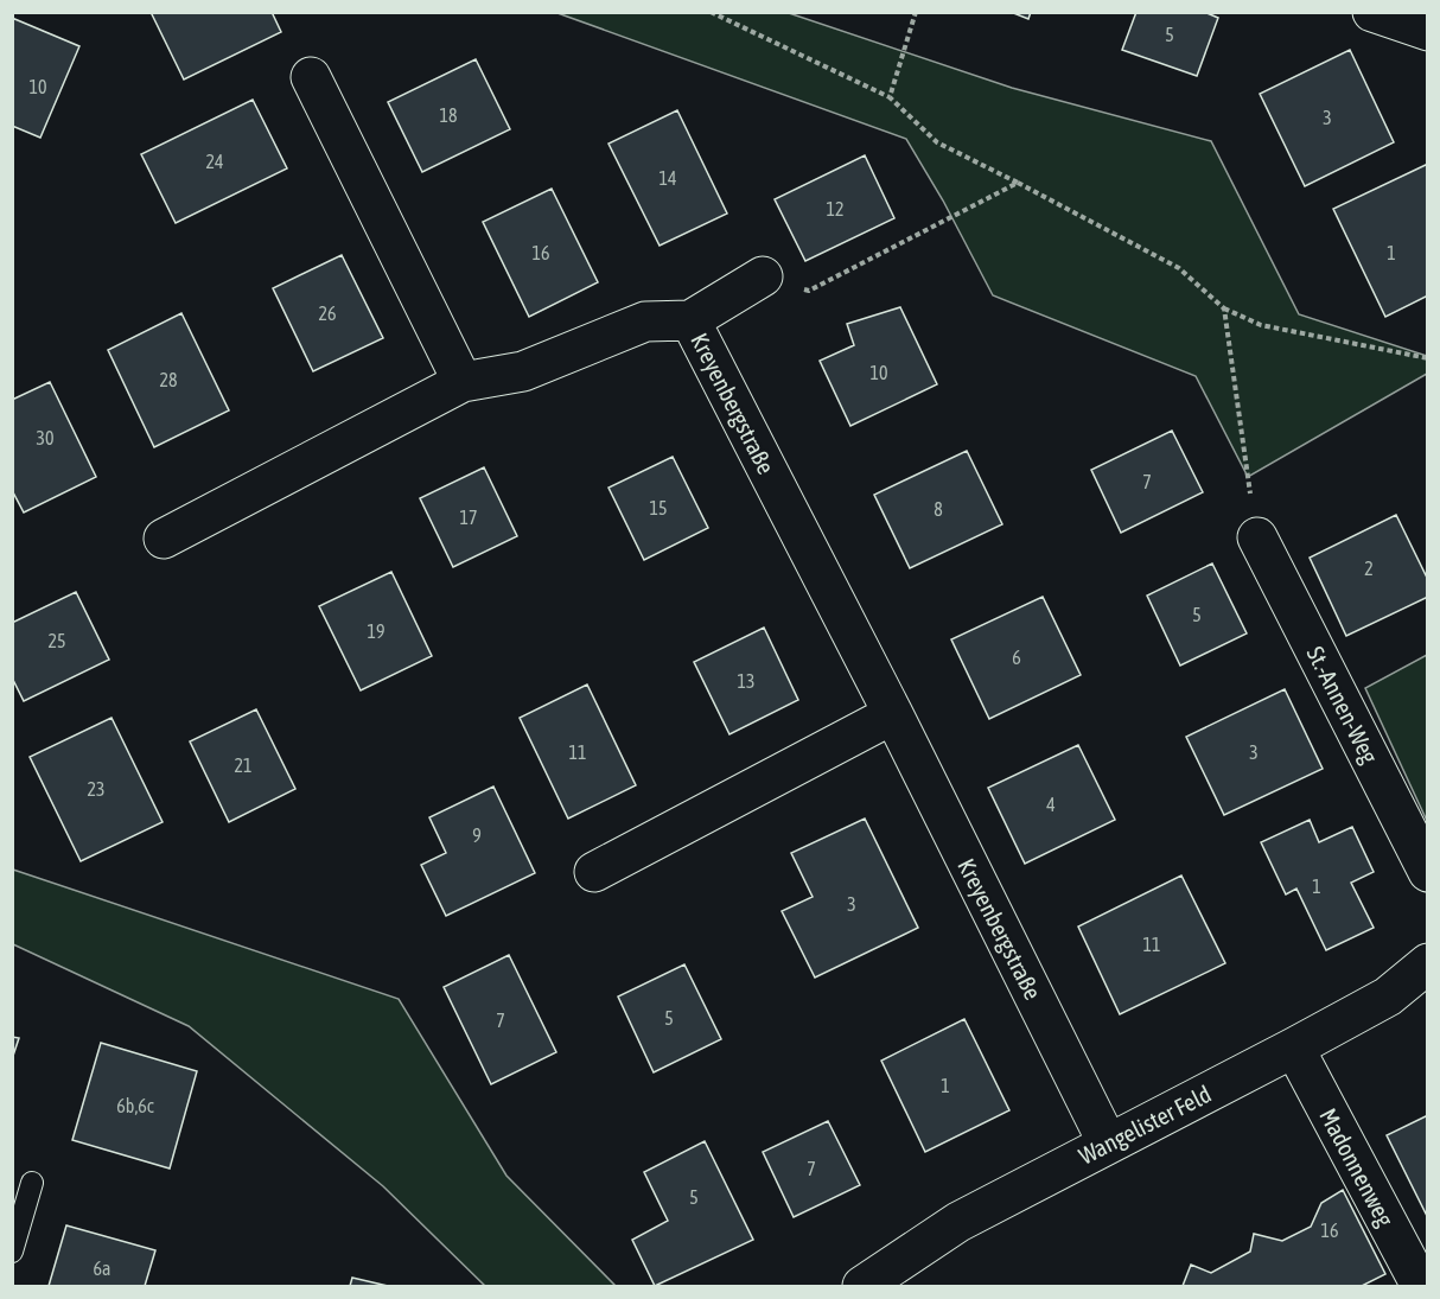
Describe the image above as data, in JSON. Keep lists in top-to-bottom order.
{
  "streets": {
    "street": [
      "Kreyenbergstraße",
      "St.-Annen-Weg",
      "Wangelister Feld",
      "Madonnenweg"
    ]
  },
  "crossings": [
    ["Kreyenbergstraße", "Wangelister Feld"],
    ["Wangelister Feld", "Madonnenweg"]
  ],
  "house_numbers": [
    "5",
    "10",
    "18",
    "3",
    "24",
    "14",
    "12",
    "16",
    "1",
    "26",
    "10",
    "28",
    "30",
    "7",
    "15",
    "8",
    "17",
    "2",
    "5",
    "19",
    "25",
    "6",
    "13",
    "11",
    "3",
    "21",
    "23",
    "4",
    "9",
    "1",
    "3",
    "11",
    "5",
    "7",
    "1",
    "6b,6c",
    "7",
    "5",
    "16",
    "6a"
  ]
}
